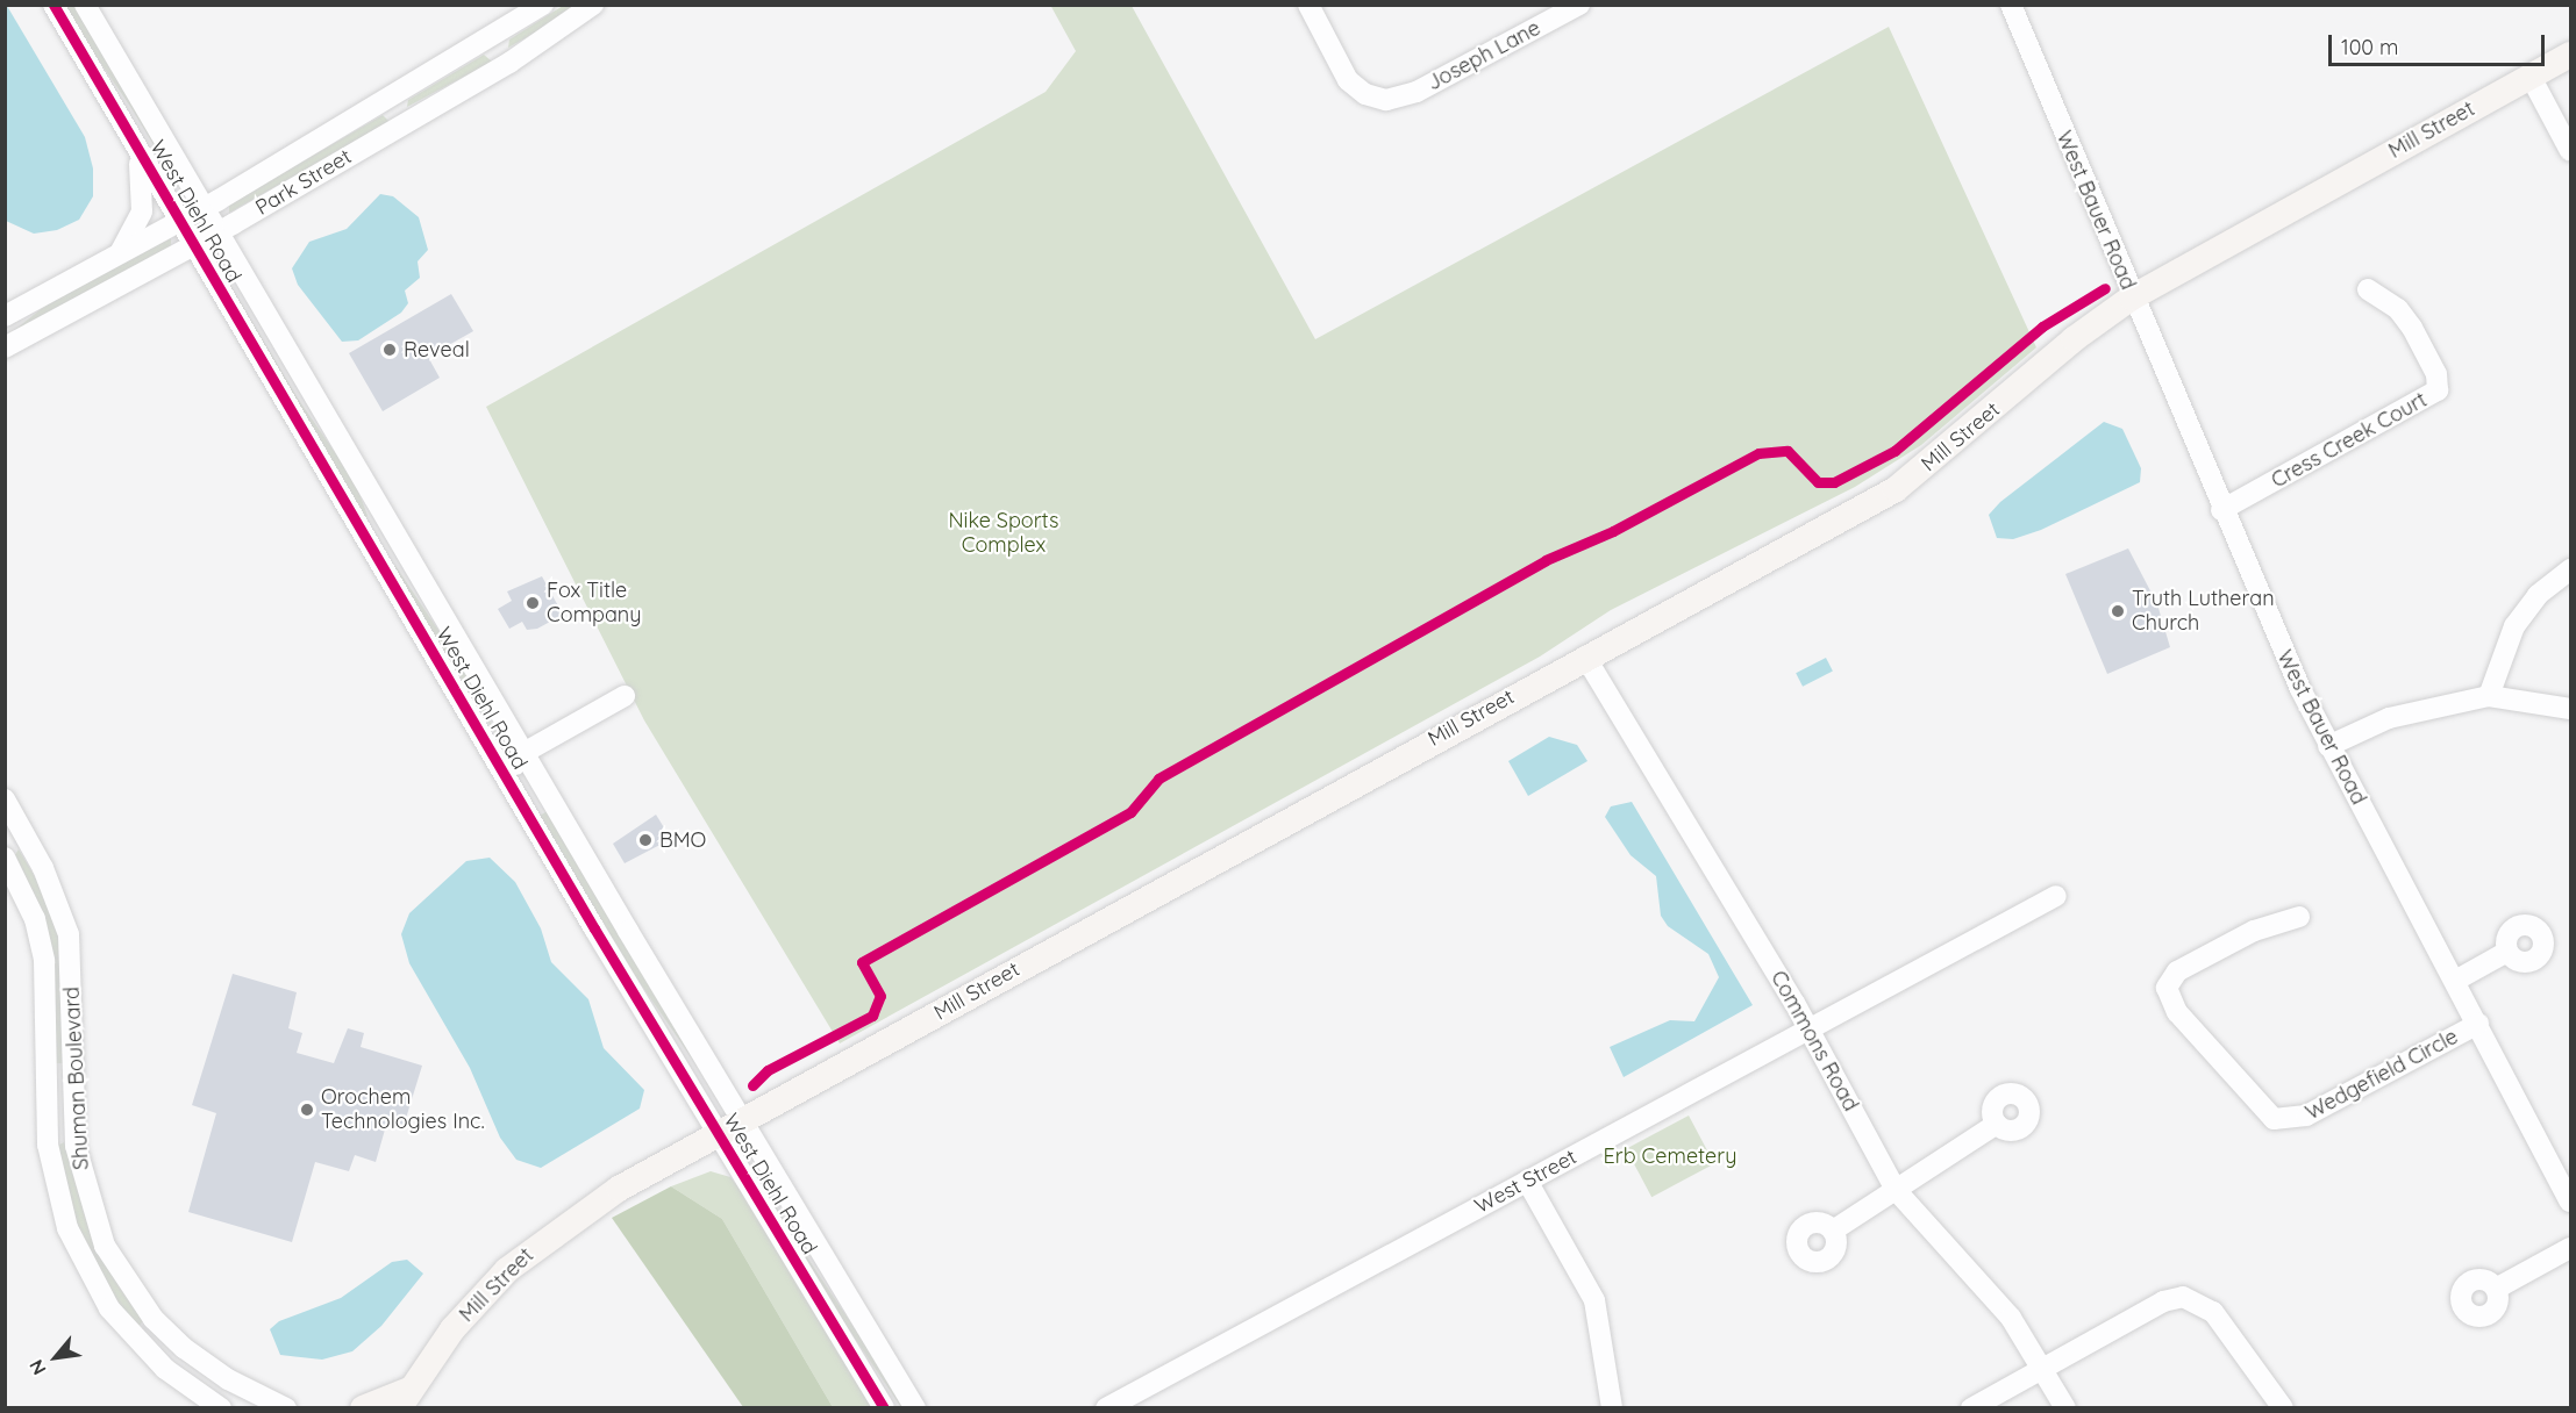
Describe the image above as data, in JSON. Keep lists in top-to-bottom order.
{
  "streets": {
    "main road": ["Mill Street"],
    "street": [
      "Joseph Lane",
      "Park Street",
      "West Bauer Road",
      "West Diehl Road",
      "Cress Creek Court",
      "Commons Road",
      "Wedgefield Circle",
      "Shuman Boulevard",
      "West Street"
    ]
  },
  "crossings": [
    ["Mill Street", "West Bauer Road"],
    ["Mill Street", "West Diehl Road"],
    ["Mill Street", "Commons Road"],
    ["Park Street", "West Diehl Road"],
    ["West Bauer Road", "Cress Creek Court"],
    ["West Bauer Road", "Wedgefield Circle"],
    ["Commons Road", "West Street"]
  ],
  "parks": ["Nike Sports Complex", "Erb Cemetery"],
  "places": [
    "Reveal",
    "Fox Title Company",
    "Truth Lutheran Church",
    "BMO",
    "Orochem Technologies Inc."
  ],
  "scale_bar": "100 m",
  "north": "bottom left"
}
